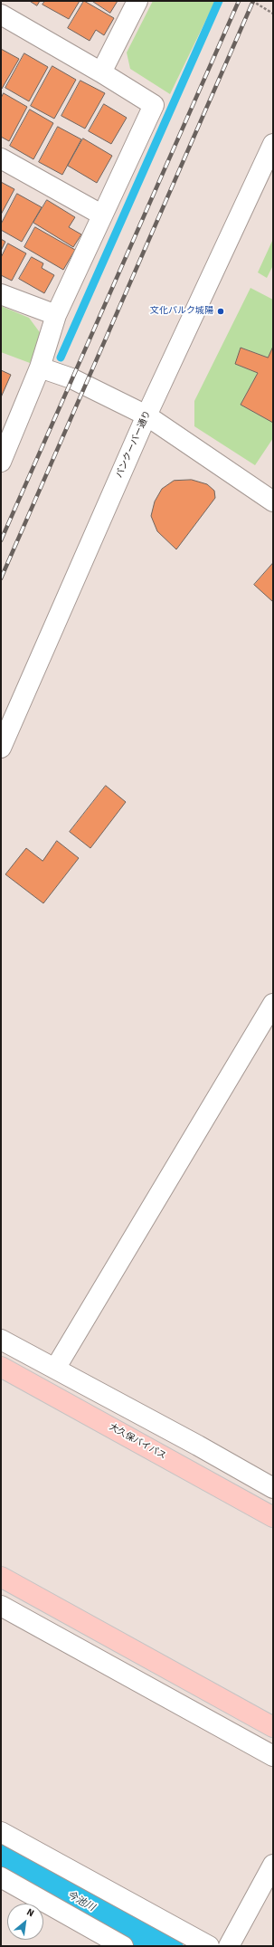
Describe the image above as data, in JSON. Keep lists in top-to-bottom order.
{
  "streets": {
    "highway": ["大久保バイパス"],
    "street": ["バンクーバー通り"]
  },
  "water": ["今池川"],
  "places": ["文化パルク城陽"],
  "north": "top right"
}
